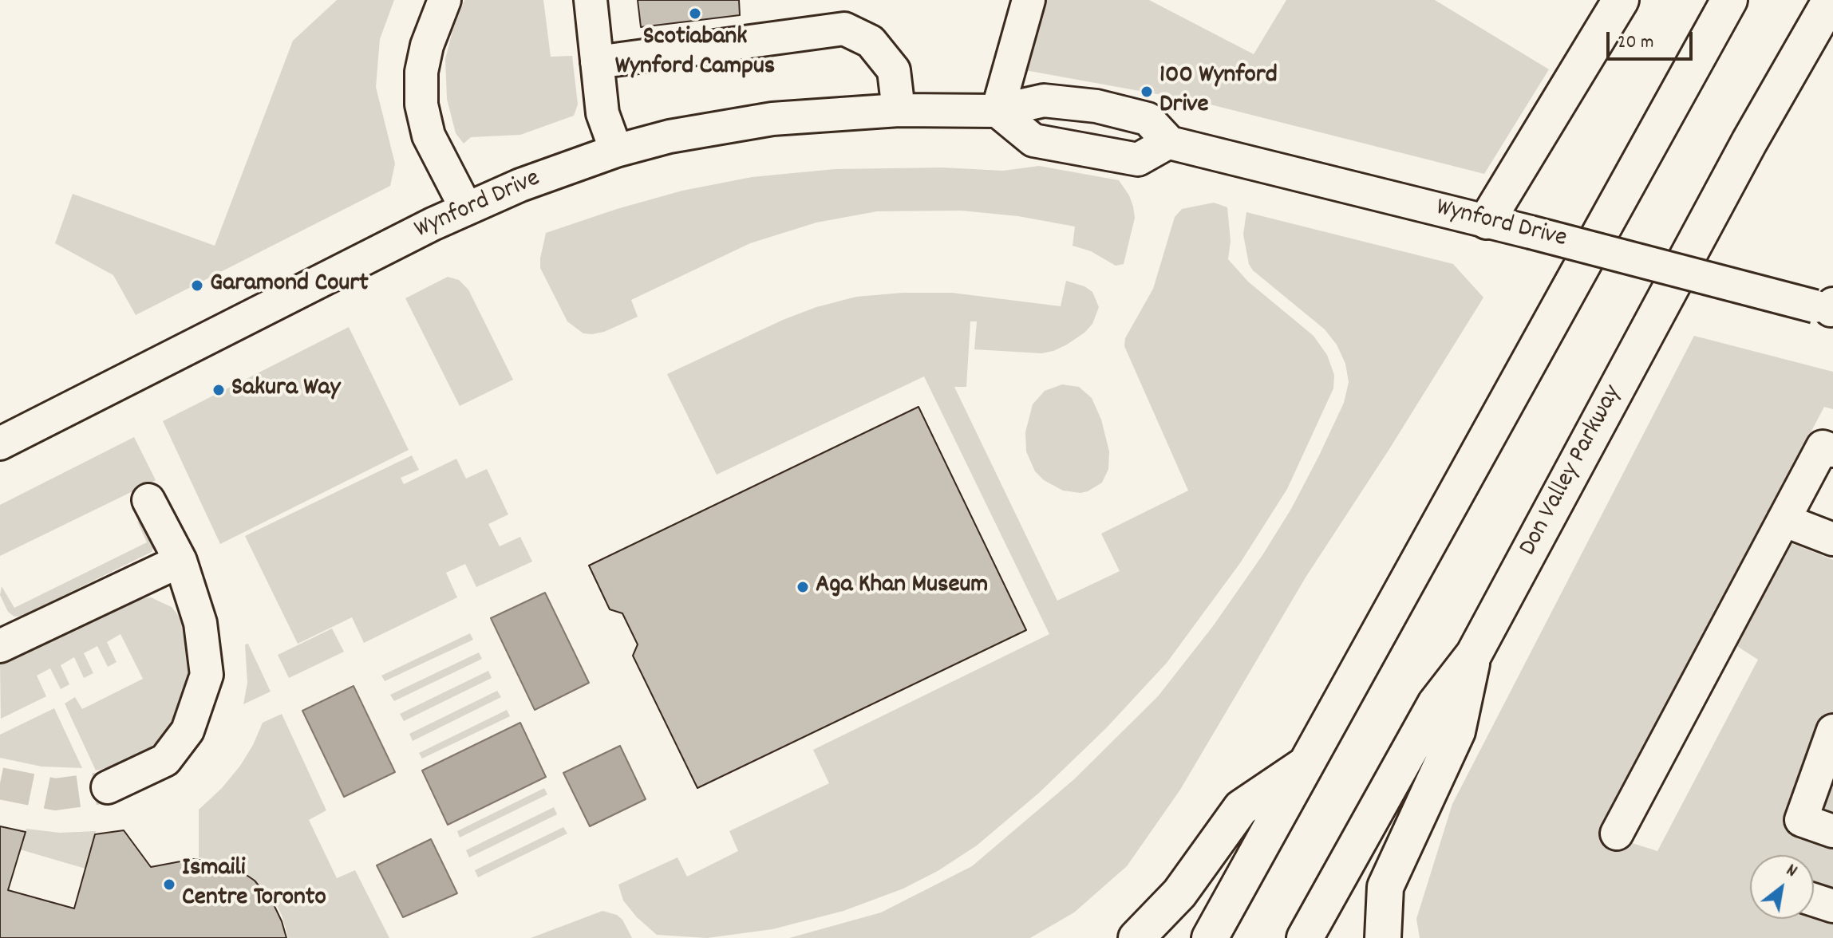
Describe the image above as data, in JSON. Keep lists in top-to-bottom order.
{
  "streets": {
    "highway": ["Don Valley Parkway"],
    "street": ["Wynford Drive"]
  },
  "places": [
    "Scotiabank Wynford Campus",
    "100 Wynford Drive",
    "Garamond Court",
    "Sakura Way",
    "Aga Khan Museum",
    "Ismaili Centre Toronto"
  ],
  "scale_bar": "20 m",
  "north": "top right"
}
